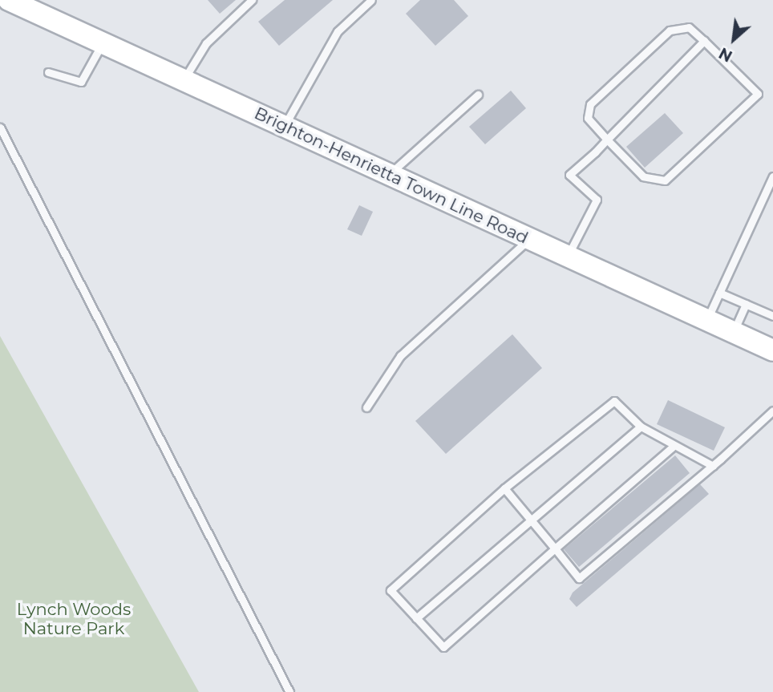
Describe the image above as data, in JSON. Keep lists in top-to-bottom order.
{
  "streets": {
    "street": ["Brighton-Henrietta Town Line Road"]
  },
  "parks": ["Lynch Woods Nature Park"],
  "north": "bottom left"
}
